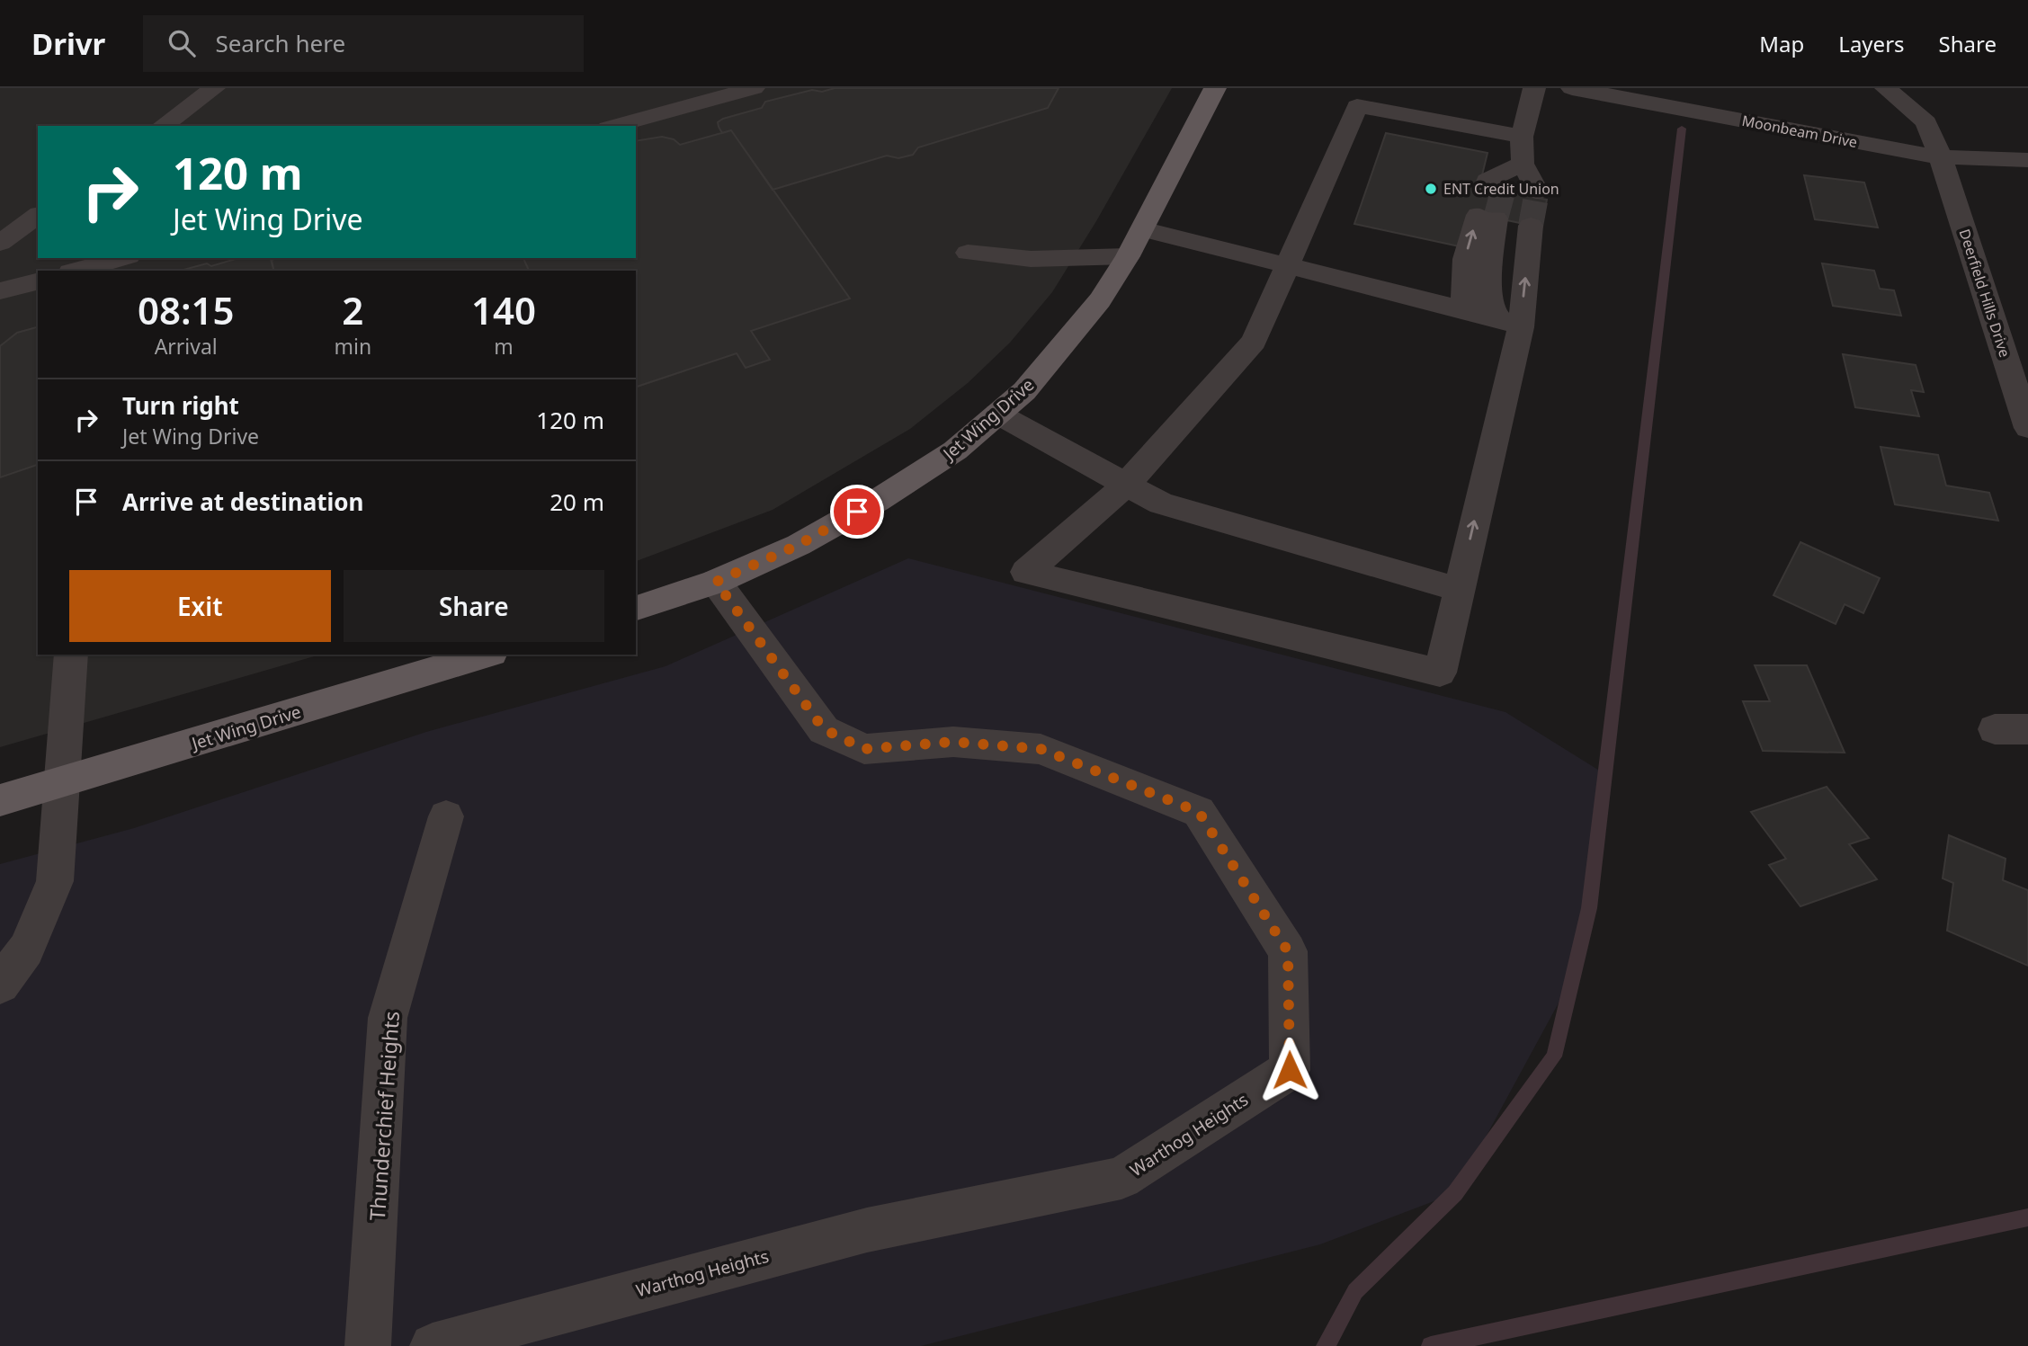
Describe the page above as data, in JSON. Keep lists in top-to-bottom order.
{
  "streets": {
    "main road": ["Jet Wing Drive"],
    "street": [
      "Moonbeam Drive",
      "Deerfield Hills Drive",
      "Thunderchief Heights",
      "Warthog Heights"
    ]
  },
  "crossings": [
    ["Moonbeam Drive", "Deerfield Hills Drive"],
    ["Jet Wing Drive", "Warthog Heights"]
  ],
  "places": ["ENT Credit Union"],
  "page": {
    "header": "Drivr",
    "search": "Search here",
    "nav": ["Map", "Layers", "Share"],
    "turn": ["120 m", "Jet Wing Drive"],
    "eta": [
      "08:15",
      "Arrival",
      "2",
      "min",
      "140",
      "m"
    ],
    "list": [
      {
        "name": "Turn right",
        "note": "Jet Wing Drive",
        "value": "120 m"
      },
      {
        "name": "Arrive at destination",
        "value": "20 m"
      }
    ],
    "buttons": ["Exit", "Share"]
  }
}
